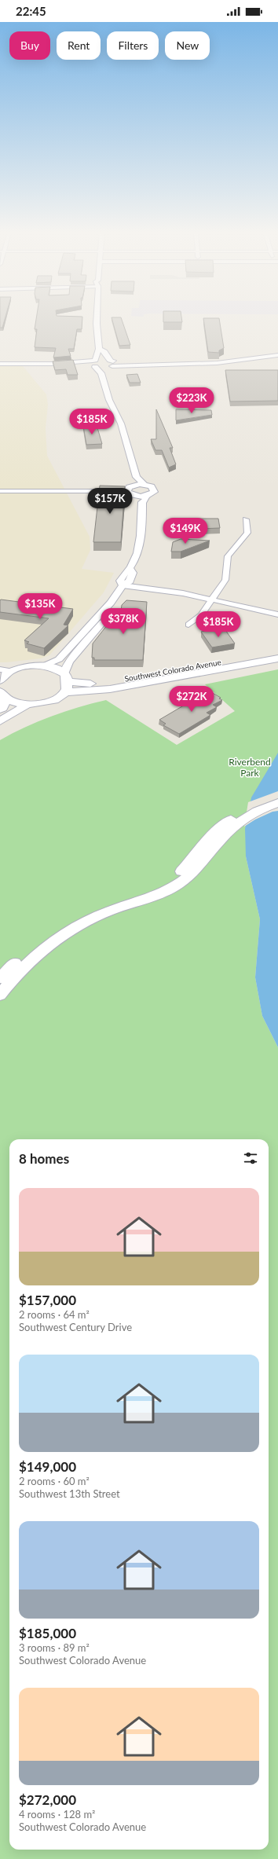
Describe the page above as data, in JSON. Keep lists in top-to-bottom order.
{
  "streets": {
    "main road": ["Southwest Colorado Avenue"]
  },
  "parks": ["Riverbend Park"],
  "page": {
    "status": "22:45",
    "chip": [
      "Buy",
      "Rent",
      "Filters",
      "New"
    ],
    "price": [
      "$223K",
      "$185K",
      "$157K",
      "$149K",
      "$135K",
      "$378K",
      "$185K",
      "$272K"
    ],
    "heading": "8 homes",
    "list": [
      {
        "name": "$157,000",
        "note": "2 rooms · 64 m² · Southwest Century Drive"
      },
      {
        "name": "$149,000",
        "note": "2 rooms · 60 m² · Southwest 13th Street"
      },
      {
        "name": "$185,000",
        "note": "3 rooms · 89 m² · Southwest Colorado Avenue"
      },
      {
        "name": "$272,000",
        "note": "4 rooms · 128 m² · Southwest Colorado Avenue"
      }
    ]
  }
}
